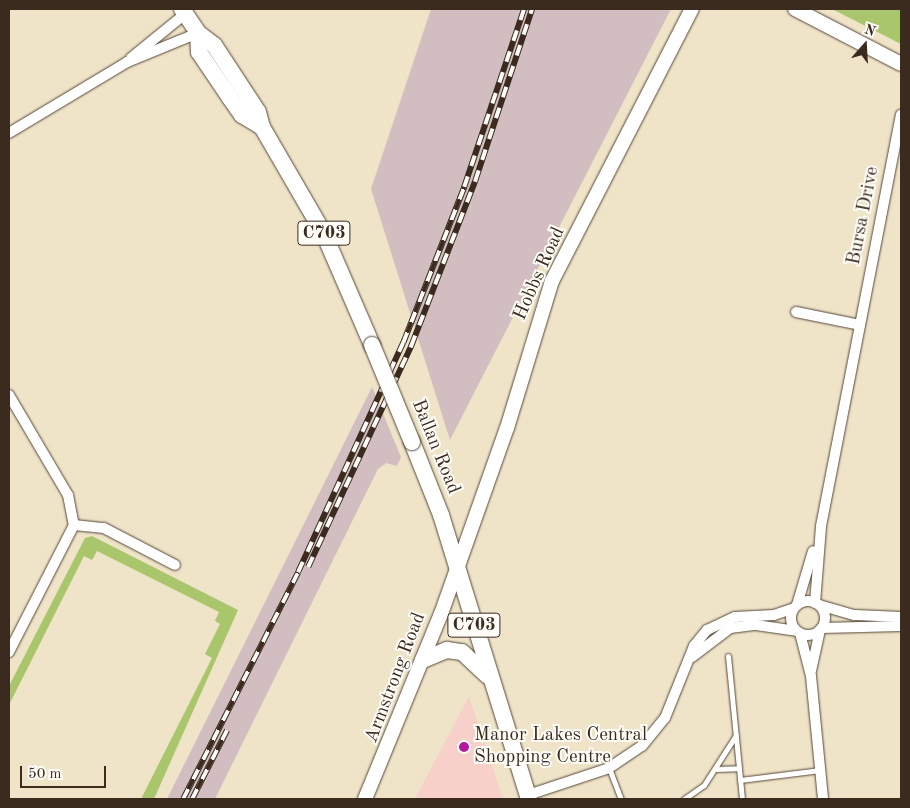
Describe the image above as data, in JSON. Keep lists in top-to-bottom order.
{
  "streets": {
    "main road": ["C703", "Ballan Road"],
    "street": ["Bursa Drive", "Hobbs Road", "Armstrong Road"]
  },
  "crossings": [
    ["Hobbs Road", "Ballan Road"],
    ["Hobbs Road", "Armstrong Road"],
    ["Ballan Road", "Armstrong Road"]
  ],
  "places": ["Manor Lakes Central Shopping Centre"],
  "scale_bar": "50 m",
  "north": "top"
}
